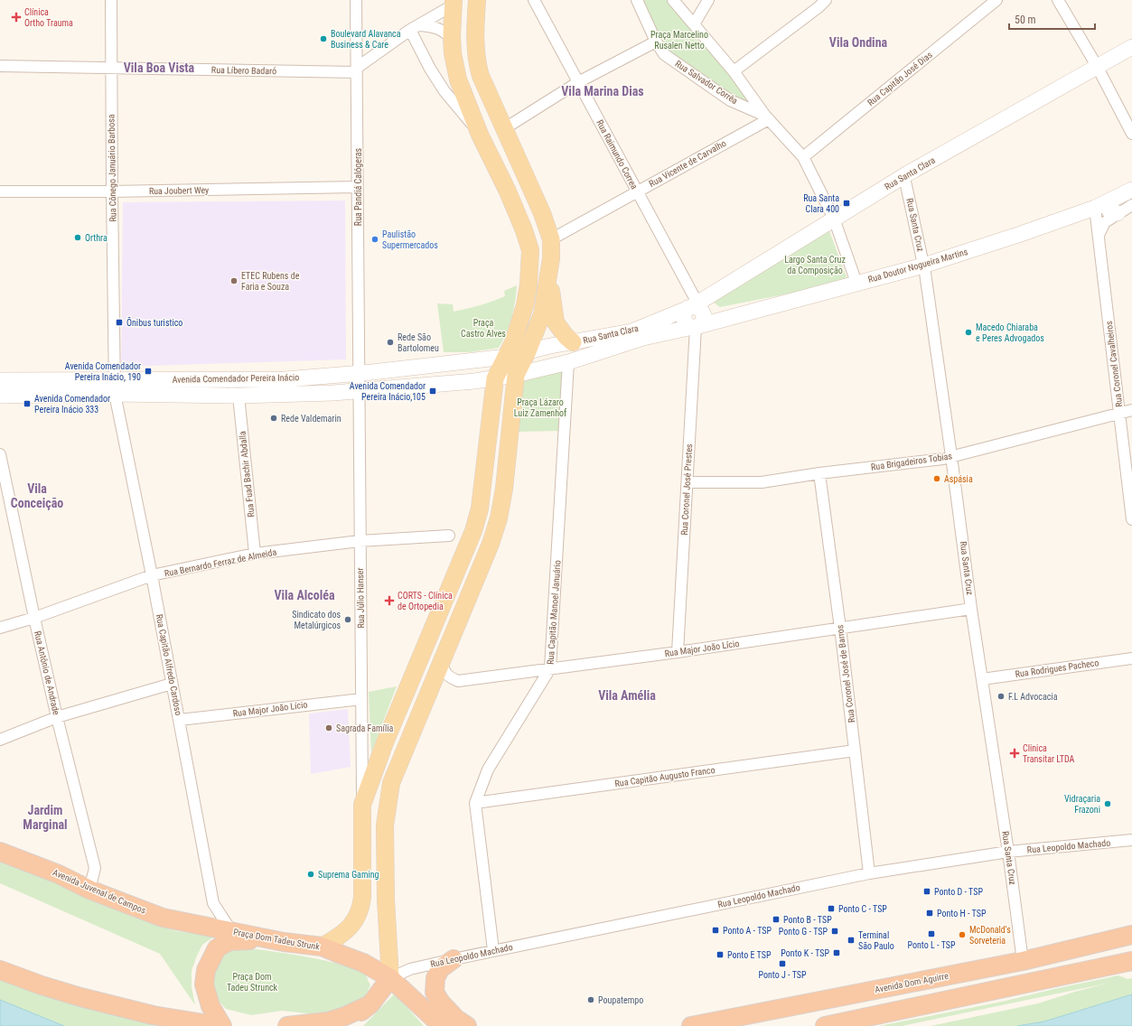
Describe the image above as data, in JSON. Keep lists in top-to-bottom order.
{
  "streets": {
    "highway": ["Avenida Juvenal de Campos", "Praça Dom Tadeu Strunk", "Avenida Dom Aguirre"],
    "main road": ["Rua Santa Clara", "Rua Doutor Nogueira Martins", "Avenida Comendador Pereira Inácio"],
    "street": [
      "Rua Líbero Badaró",
      "Rua Capitão José Dias",
      "Rua Salvador Corrêa",
      "Rua Raimundo Correa",
      "Rua Vicente de Carvalho",
      "Rua Cônego Januário Barbosa",
      "Rua Pandiá Calógeras",
      "Rua Joubert Wey",
      "Rua Santa Cruz",
      "Rua Coronel Cavalheiros",
      "Rua Brigadeiros Tobias",
      "Rua Fuad Bachir Abdalla",
      "Rua Coronel José Prestes",
      "Rua Bernardo Ferraz de Almeida",
      "Rua Júlio Hanser",
      "Rua Capitão Manoel Januário",
      "Rua Major João Lício",
      "Rua Capitão Alfredo Cardoso",
      "Rua Rodrigues Pacheco",
      "Rua Antônio de Andrade",
      "Rua Coronel José de Barros",
      "Rua Capitão Augusto Franco",
      "Rua Leopoldo Machado"
    ]
  },
  "crossings": [
    ["Rua Líbero Badaró", "Rua Cônego Januário Barbosa"],
    ["Rua Líbero Badaró", "Rua Pandiá Calógeras"],
    ["Rua Capitão José Dias", "Rua Salvador Corrêa"],
    ["Rua Salvador Corrêa", "Rua Vicente de Carvalho"],
    ["Rua Salvador Corrêa", "Rua Santa Clara"],
    ["Rua Salvador Corrêa", "Rua Doutor Nogueira Martins"],
    ["Rua Raimundo Correa", "Rua Vicente de Carvalho"],
    ["Rua Raimundo Correa", "Rua Santa Clara"],
    ["Rua Cônego Januário Barbosa", "Rua Joubert Wey"],
    ["Rua Cônego Januário Barbosa", "Avenida Comendador Pereira Inácio"],
    ["Rua Cônego Januário Barbosa", "Rua Capitão Alfredo Cardoso"],
    ["Rua Santa Clara", "Rua Santa Cruz"],
    ["Rua Santa Clara", "Avenida Comendador Pereira Inácio"],
    ["Rua Pandiá Calógeras", "Rua Joubert Wey"],
    ["Rua Pandiá Calógeras", "Avenida Comendador Pereira Inácio"],
    ["Rua Santa Cruz", "Rua Doutor Nogueira Martins"],
    ["Rua Santa Cruz", "Rua Brigadeiros Tobias"],
    ["Rua Santa Cruz", "Rua Major João Lício"],
    ["Rua Santa Cruz", "Rua Rodrigues Pacheco"],
    ["Rua Santa Cruz", "Rua Leopoldo Machado"],
    ["Rua Santa Cruz", "Avenida Dom Aguirre"],
    ["Rua Doutor Nogueira Martins", "Rua Coronel Cavalheiros"],
    ["Rua Doutor Nogueira Martins", "Avenida Comendador Pereira Inácio"],
    ["Rua Doutor Nogueira Martins", "Rua Coronel José Prestes"],
    ["Rua Doutor Nogueira Martins", "Rua Capitão Manoel Januário"],
    ["Rua Coronel Cavalheiros", "Rua Brigadeiros Tobias"],
    ["Avenida Comendador Pereira Inácio", "Rua Fuad Bachir Abdalla"],
    ["Avenida Comendador Pereira Inácio", "Rua Júlio Hanser"],
    ["Avenida Comendador Pereira Inácio", "Rua Capitão Manoel Januário"],
    ["Avenida Comendador Pereira Inácio", "Rua Capitão Alfredo Cardoso"],
    ["Rua Brigadeiros Tobias", "Rua Coronel José Prestes"],
    ["Rua Brigadeiros Tobias", "Rua Coronel José de Barros"],
    ["Rua Fuad Bachir Abdalla", "Rua Bernardo Ferraz de Almeida"],
    ["Rua Coronel José Prestes", "Rua Major João Lício"],
    ["Rua Bernardo Ferraz de Almeida", "Rua Júlio Hanser"],
    ["Rua Bernardo Ferraz de Almeida", "Rua Capitão Alfredo Cardoso"],
    ["Rua Bernardo Ferraz de Almeida", "Rua Antônio de Andrade"],
    ["Rua Júlio Hanser", "Rua Major João Lício"],
    ["Rua Capitão Manoel Januário", "Rua Major João Lício"],
    ["Rua Capitão Manoel Januário", "Rua Capitão Augusto Franco"],
    ["Rua Capitão Manoel Januário", "Rua Leopoldo Machado"],
    ["Rua Major João Lício", "Rua Capitão Alfredo Cardoso"],
    ["Rua Major João Lício", "Rua Coronel José de Barros"],
    ["Rua Capitão Alfredo Cardoso", "Avenida Juvenal de Campos"],
    ["Rua Capitão Alfredo Cardoso", "Praça Dom Tadeu Strunk"],
    ["Rua Antônio de Andrade", "Avenida Juvenal de Campos"],
    ["Rua Coronel José de Barros", "Rua Capitão Augusto Franco"],
    ["Rua Coronel José de Barros", "Rua Leopoldo Machado"],
    ["Rua Leopoldo Machado", "Praça Dom Tadeu Strunk"],
    ["Avenida Juvenal de Campos", "Praça Dom Tadeu Strunk"]
  ],
  "districts": [
    "Vila Ondina",
    "Vila Boa Vista",
    "Vila Marina Dias",
    "Vila Conceição",
    "Vila Alcoléa",
    "Vila Amélia",
    "Jardim Marginal"
  ],
  "parks": [
    "Praça Marcelino Rusalen Netto",
    "Largo Santa Cruz da Composição",
    "Praça Castro Alves",
    "Praça Lázaro Luiz Zamenhof",
    "Praça Dom Tadeu Strunck"
  ],
  "places": {
    "health": ["Clínica Ortho Trauma", "CORTS - Clínica de Ortopedia", "Clinica Transitar LTDA"],
    "other": [
      "Boulevard Alavanca Business & Care",
      "Orthra",
      "Paulistão Supermercados",
      "ETEC Rubens de Faria e Souza",
      "Macedo Chiaraba e Peres Advogados",
      "Rede São Bartolomeu",
      "Rede Valdemarin",
      "Aspásia",
      "Sindicato dos Metalúrgicos",
      "F.L Advocacia",
      "Sagrada Família",
      "Vidraçaria Frazoni",
      "Suprema Gaming",
      "McDonald's Sorveteria",
      "Poupatempo"
    ],
    "transit": [
      "Rua Santa Clara 400",
      "Õnibus turistico",
      "Avenida Comendador Pereira Inácio, 190",
      "Avenida Comendador Pereira Inácio,105",
      "Avenida Comendador Pereira Inácio 333",
      "Ponto D - TSP",
      "Ponto C - TSP",
      "Ponto H - TSP",
      "Ponto B - TSP",
      "Ponto A - TSP",
      "Ponto G - TSP",
      "Ponto L - TSP",
      "Terminal São Paulo",
      "Ponto K - TSP",
      "Ponto E TSP",
      "Ponto J - TSP"
    ]
  },
  "scale_bar": "50 m"
}
